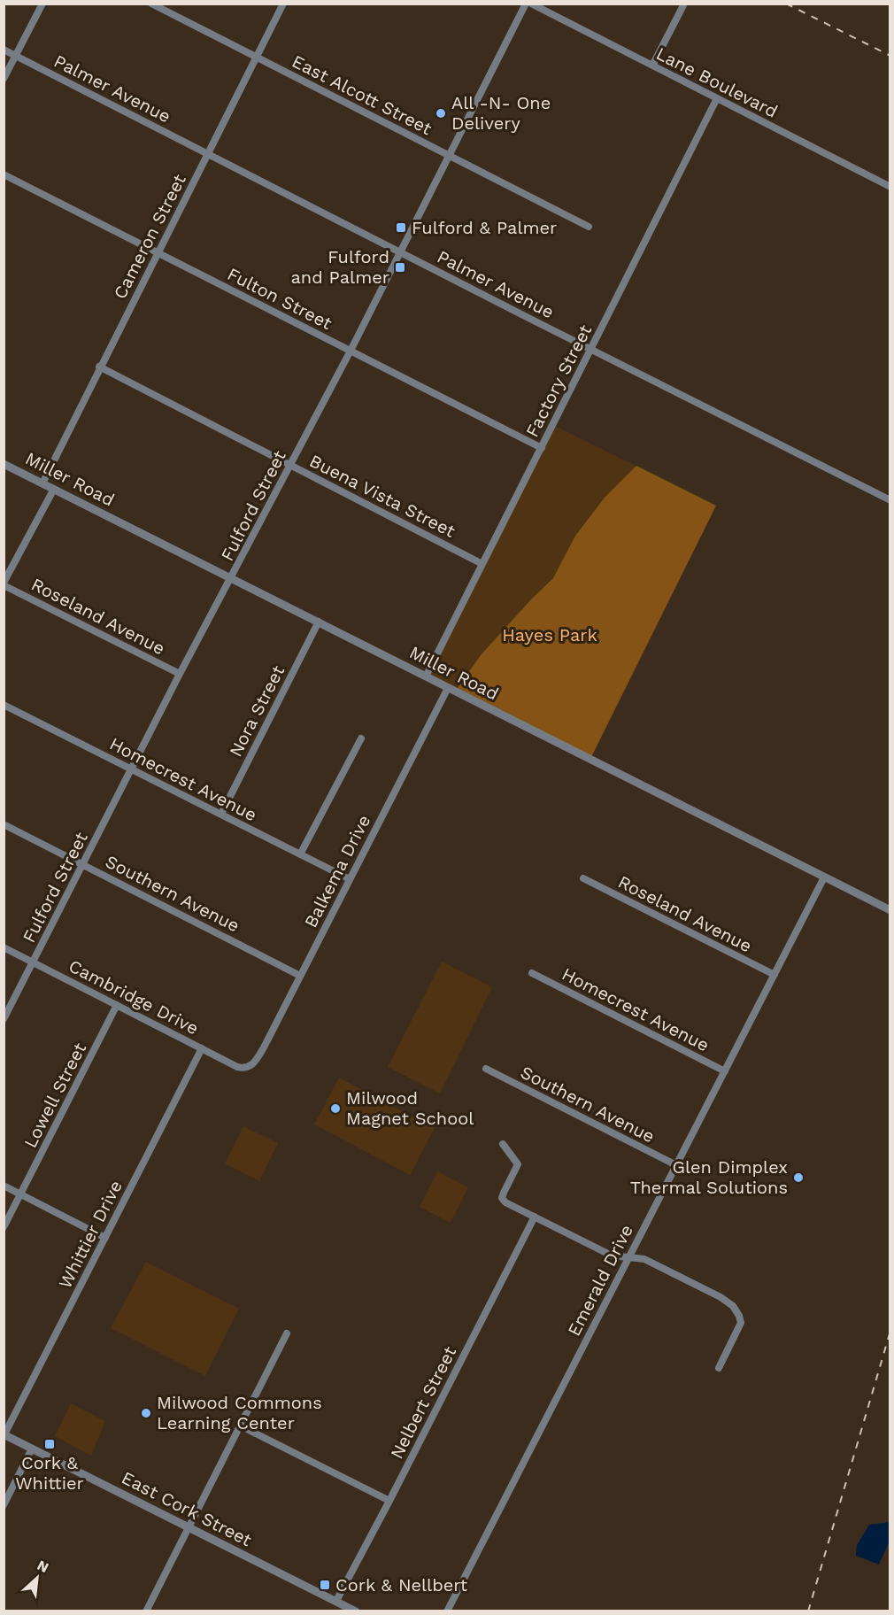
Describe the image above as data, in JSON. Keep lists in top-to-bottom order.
{
  "streets": {
    "street": [
      "Lane Boulevard",
      "Palmer Avenue",
      "East Alcott Street",
      "Cameron Street",
      "Fulton Street",
      "Factory Street",
      "Miller Road",
      "Buena Vista Street",
      "Fulford Street",
      "Roseland Avenue",
      "Nora Street",
      "Homecrest Avenue",
      "Balkema Drive",
      "Southern Avenue",
      "Cambridge Drive",
      "Lowell Street",
      "Whittier Drive",
      "Emerald Drive",
      "Nelbert Street",
      "East Cork Street"
    ]
  },
  "crossings": [
    ["Lane Boulevard", "Factory Street"],
    ["Palmer Avenue", "Cameron Street"],
    ["Palmer Avenue", "Factory Street"],
    ["Palmer Avenue", "Fulford Street"],
    ["East Alcott Street", "Cameron Street"],
    ["East Alcott Street", "Fulford Street"],
    ["Cameron Street", "Fulton Street"],
    ["Cameron Street", "Miller Road"],
    ["Cameron Street", "Buena Vista Street"],
    ["Fulton Street", "Factory Street"],
    ["Fulton Street", "Fulford Street"],
    ["Factory Street", "Miller Road"],
    ["Factory Street", "Buena Vista Street"],
    ["Miller Road", "Fulford Street"],
    ["Miller Road", "Nora Street"],
    ["Miller Road", "Balkema Drive"],
    ["Miller Road", "Emerald Drive"],
    ["Buena Vista Street", "Fulford Street"],
    ["Fulford Street", "Roseland Avenue"],
    ["Fulford Street", "Homecrest Avenue"],
    ["Fulford Street", "Southern Avenue"],
    ["Fulford Street", "Cambridge Drive"],
    ["Roseland Avenue", "Emerald Drive"],
    ["Nora Street", "Homecrest Avenue"],
    ["Homecrest Avenue", "Balkema Drive"],
    ["Homecrest Avenue", "Emerald Drive"],
    ["Balkema Drive", "Southern Avenue"],
    ["Balkema Drive", "Cambridge Drive"],
    ["Southern Avenue", "Emerald Drive"],
    ["Cambridge Drive", "Lowell Street"],
    ["Cambridge Drive", "Whittier Drive"],
    ["Whittier Drive", "East Cork Street"],
    ["Nelbert Street", "East Cork Street"]
  ],
  "parks": ["Hayes Park"],
  "places": {
    "other": [
      "All -N- One Delivery",
      "Milwood Magnet School",
      "Glen Dimplex Thermal Solutions",
      "Milwood Commons Learning Center"
    ],
    "transit": [
      "Fulford & Palmer",
      "Fulford and Palmer",
      "Cork & Whittier",
      "Cork & Nellbert"
    ]
  },
  "north": "top right"
}
